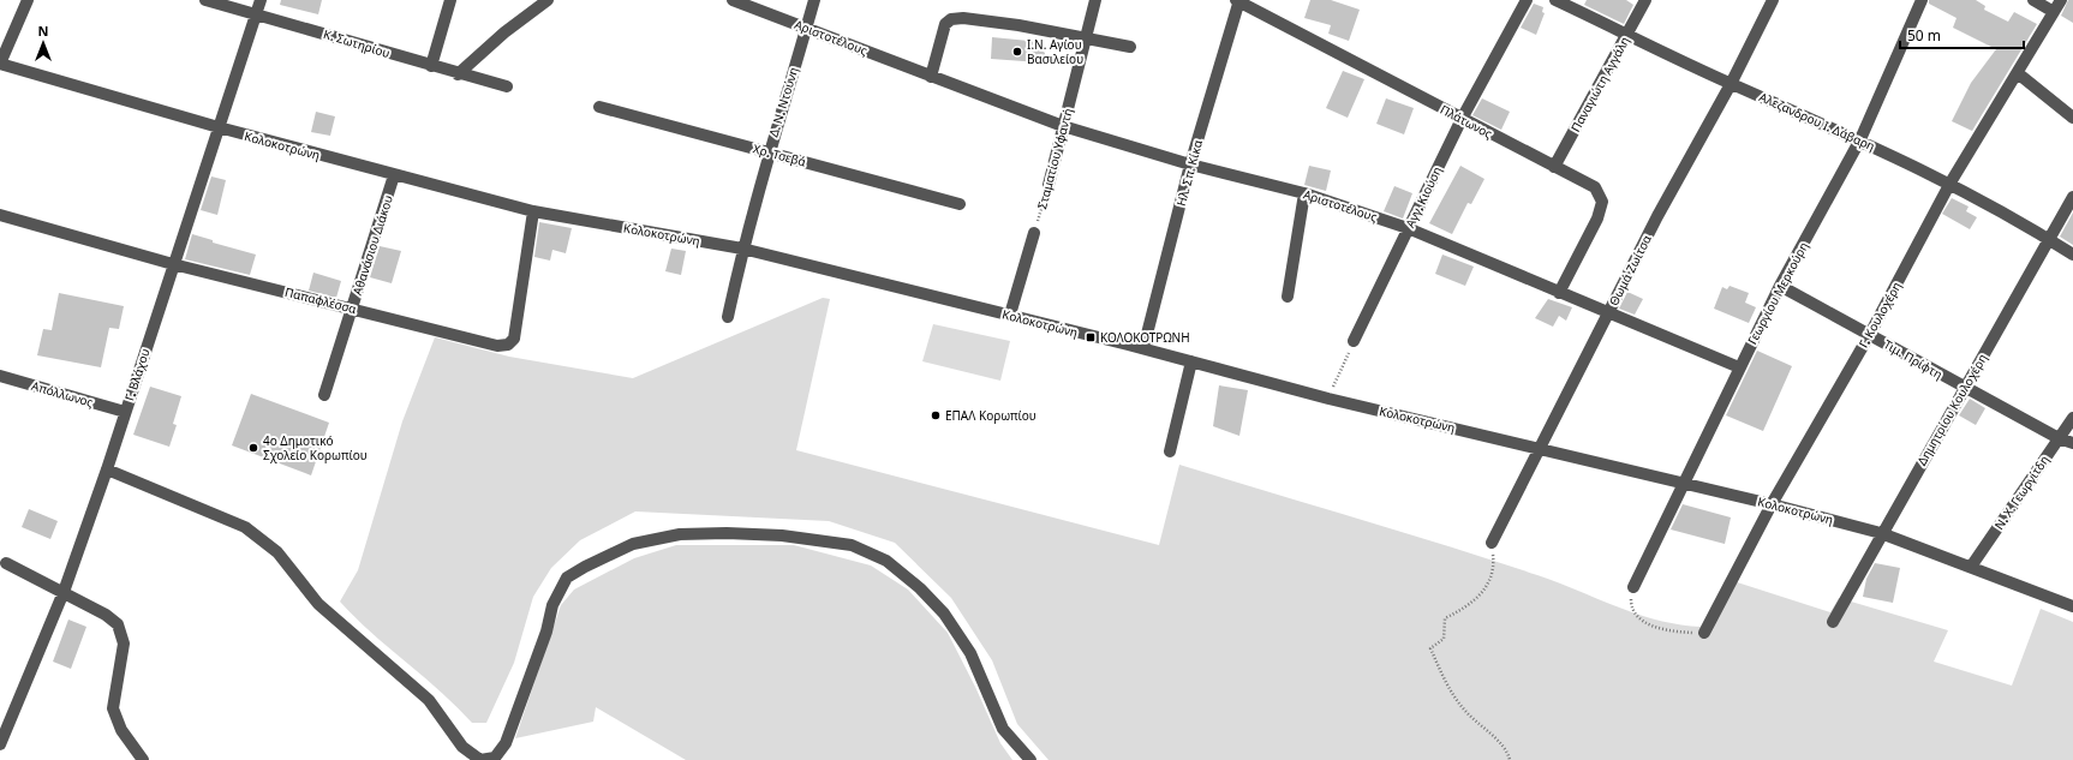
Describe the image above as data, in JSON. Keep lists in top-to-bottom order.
{
  "streets": {
    "street": [
      "Αριστοτέλους",
      "Κ. Σωτηρίου",
      "Παναγιώτη Αγγάλη",
      "Δ. Ν. Ντούνη",
      "Πλάτωνος",
      "Αλεζανδρου Ι. Δάβαρη",
      "Κολοκοτρώνη",
      "Χρ. Τσεβά",
      "Σταματίου Υφαντή",
      "Ηλ. Σπ. Κίκα",
      "Αγγ. Κιούση",
      "Αθανάσιου Διάκου",
      "Θωμά Ζωίτσα",
      "Γεωργίου Μερκούρη",
      "Παπαφλέσσα",
      "Γ. Κουλοχέρη",
      "Τιμ. Πρίφτη",
      "Γ. Βλάχου",
      "Απόλλωνος",
      "Δημητρίου Κουλοχέρη",
      "Ν. Χ. Γεωργίτδη"
    ]
  },
  "crossings": [
    ["Αριστοτέλους", "Δ. Ν. Ντούνη"],
    ["Αριστοτέλους", "Πλάτωνος"],
    ["Αριστοτέλους", "Σταματίου Υφαντή"],
    ["Αριστοτέλους", "Ηλ. Σπ. Κίκα"],
    ["Αριστοτέλους", "Αγγ. Κιούση"],
    ["Αριστοτέλους", "Θωμά Ζωίτσα"],
    ["Αριστοτέλους", "Γεωργίου Μερκούρη"],
    ["Κ. Σωτηρίου", "Γ. Βλάχου"],
    ["Παναγιώτη Αγγάλη", "Πλάτωνος"],
    ["Παναγιώτη Αγγάλη", "Αλεζανδρου Ι. Δάβαρη"],
    ["Δ. Ν. Ντούνη", "Κολοκοτρώνη"],
    ["Δ. Ν. Ντούνη", "Χρ. Τσεβά"],
    ["Πλάτωνος", "Ηλ. Σπ. Κίκα"],
    ["Πλάτωνος", "Αγγ. Κιούση"],
    ["Αλεζανδρου Ι. Δάβαρη", "Θωμά Ζωίτσα"],
    ["Αλεζανδρου Ι. Δάβαρη", "Γεωργίου Μερκούρη"],
    ["Αλεζανδρου Ι. Δάβαρη", "Γ. Κουλοχέρη"],
    ["Αλεζανδρου Ι. Δάβαρη", "Δημητρίου Κουλοχέρη"],
    ["Κολοκοτρώνη", "Ηλ. Σπ. Κίκα"],
    ["Κολοκοτρώνη", "Αθανάσιου Διάκου"],
    ["Κολοκοτρώνη", "Θωμά Ζωίτσα"],
    ["Κολοκοτρώνη", "Γεωργίου Μερκούρη"],
    ["Κολοκοτρώνη", "Παπαφλέσσα"],
    ["Κολοκοτρώνη", "Γ. Κουλοχέρη"],
    ["Κολοκοτρώνη", "Γ. Βλάχου"],
    ["Κολοκοτρώνη", "Δημητρίου Κουλοχέρη"],
    ["Κολοκοτρώνη", "Ν. Χ. Γεωργίτδη"],
    ["Αθανάσιου Διάκου", "Παπαφλέσσα"],
    ["Γεωργίου Μερκούρη", "Τιμ. Πρίφτη"],
    ["Παπαφλέσσα", "Γ. Βλάχου"],
    ["Γ. Κουλοχέρη", "Τιμ. Πρίφτη"],
    ["Τιμ. Πρίφτη", "Δημητρίου Κουλοχέρη"],
    ["Τιμ. Πρίφτη", "Ν. Χ. Γεωργίτδη"],
    ["Γ. Βλάχου", "Απόλλωνος"]
  ],
  "places": {
    "other": ["Ι.Ν. Αγίου Βασιλείου", "ΕΠΑΛ Κορωπίου", "4ο Δημοτικό Σχολείο Κορωπίου"],
    "transit": ["ΚΟΛΟΚΟΤΡΩΝΗ"]
  },
  "scale_bar": "50 m",
  "north": "top"
}
